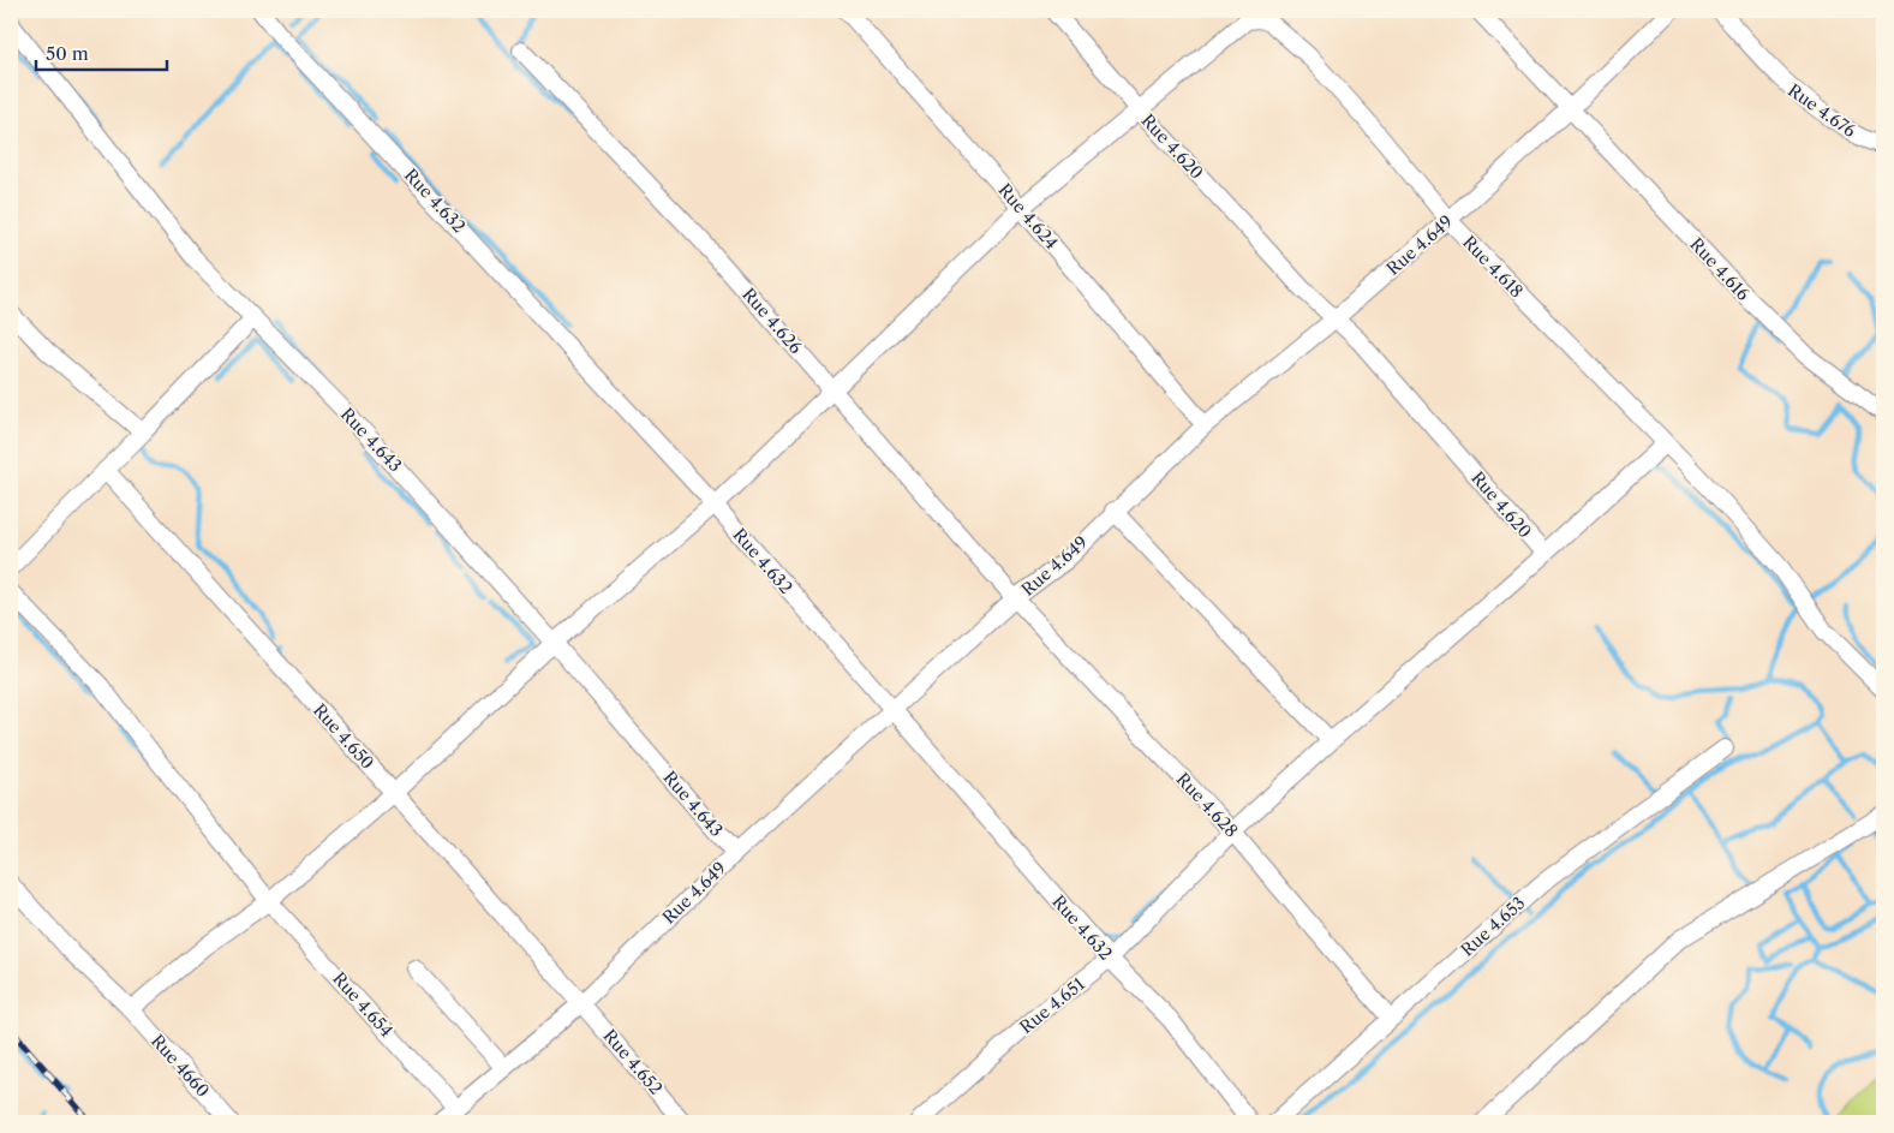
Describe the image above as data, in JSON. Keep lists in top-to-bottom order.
{
  "streets": {
    "street": [
      "Rue 4.676",
      "Rue 4.620",
      "Rue 4.632",
      "Rue 4.624",
      "Rue 4.649",
      "Rue 4.618",
      "Rue 4.616",
      "Rue 4.626",
      "Rue 4.643",
      "Rue 4.650",
      "Rue 4.628",
      "Rue 4.653",
      "Rue 4.654",
      "Rue 4.651",
      "Rue 4.652",
      "Rue 4660"
    ]
  },
  "crossings": [
    ["Rue 4.620", "Rue 4.649"],
    ["Rue 4.620", "Rue 4.618"],
    ["Rue 4.632", "Rue 4.649"],
    ["Rue 4.632", "Rue 4.618"],
    ["Rue 4.632", "Rue 4.651"],
    ["Rue 4.624", "Rue 4.649"],
    ["Rue 4.624", "Rue 4.618"],
    ["Rue 4.649", "Rue 4.618"],
    ["Rue 4.649", "Rue 4.616"],
    ["Rue 4.649", "Rue 4.626"],
    ["Rue 4.649", "Rue 4.643"],
    ["Rue 4.649", "Rue 4.650"],
    ["Rue 4.649", "Rue 4.628"],
    ["Rue 4.649", "Rue 4.654"],
    ["Rue 4.649", "Rue 4.652"],
    ["Rue 4.618", "Rue 4.626"],
    ["Rue 4.618", "Rue 4.643"],
    ["Rue 4.618", "Rue 4.650"],
    ["Rue 4.618", "Rue 4.654"],
    ["Rue 4.618", "Rue 4660"],
    ["Rue 4.626", "Rue 4.628"],
    ["Rue 4.650", "Rue 4.652"],
    ["Rue 4.628", "Rue 4.653"],
    ["Rue 4.628", "Rue 4.651"]
  ],
  "scale_bar": "50 m"
}
